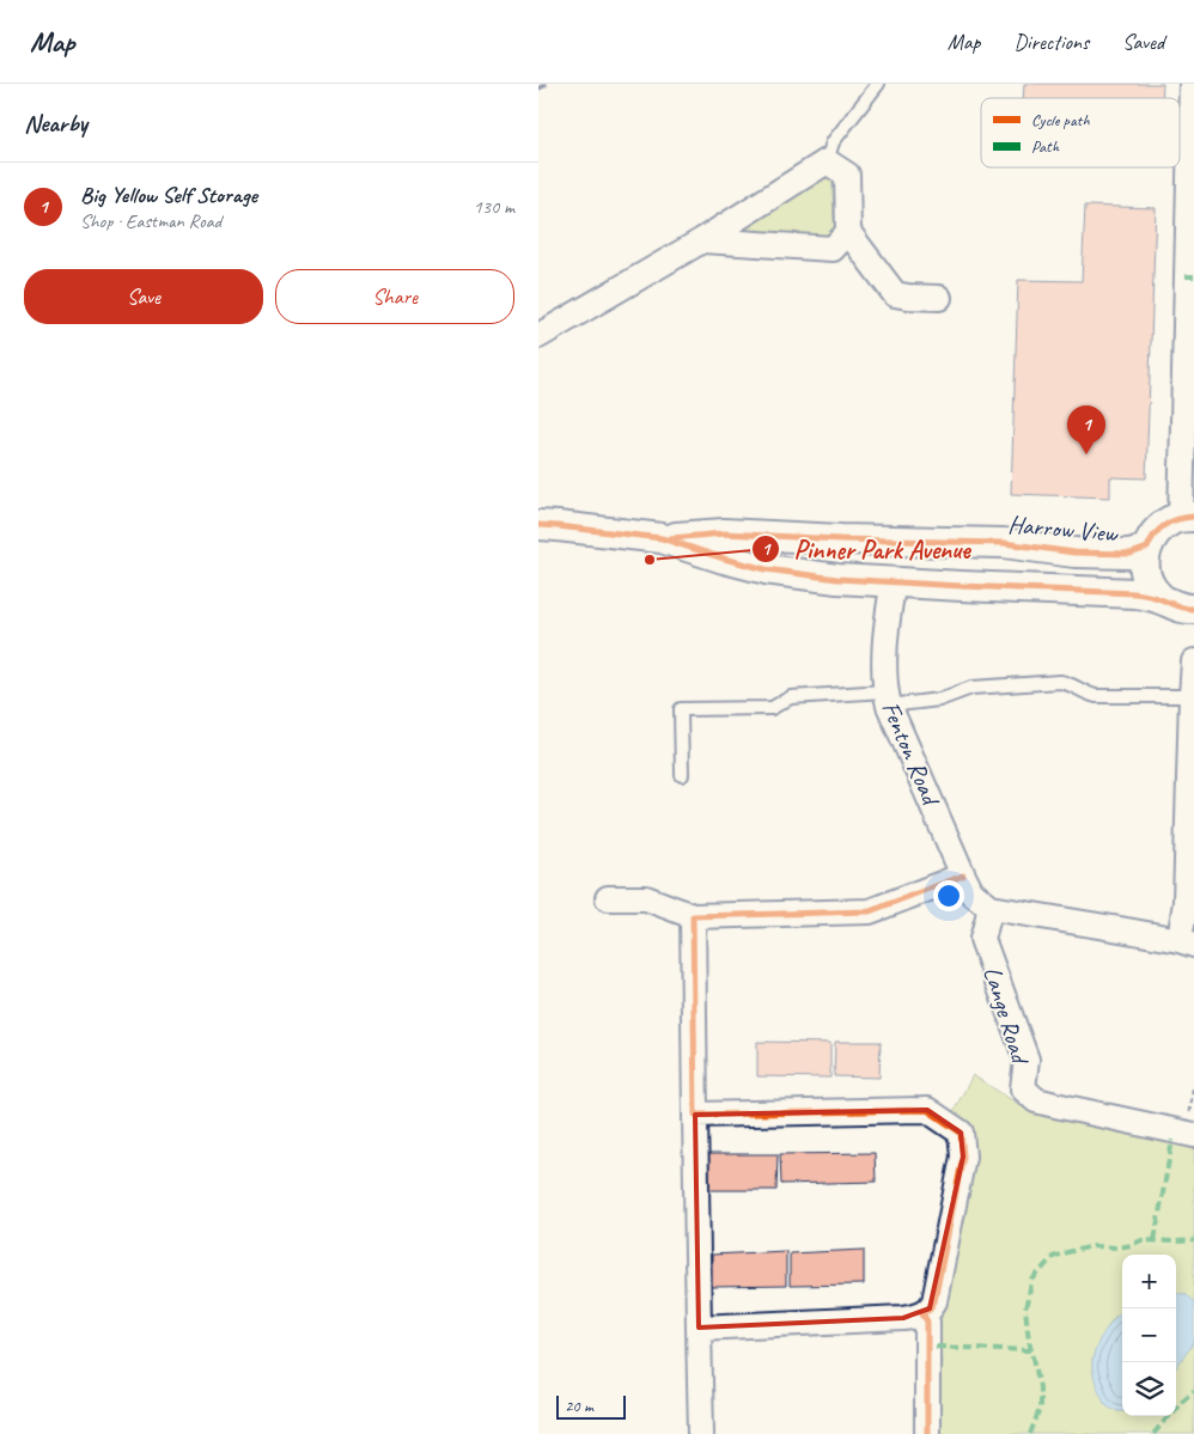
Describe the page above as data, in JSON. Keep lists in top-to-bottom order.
{
  "streets": {
    "street": ["Harrow View", "Fenton Road", "Lange Road"]
  },
  "crossings": [
    ["Harrow View", "Fenton Road"],
    ["Fenton Road", "Lange Road"]
  ],
  "places": ["Pinner Park Avenue"],
  "legend": ["Cycle path", "Path"],
  "scale_bar": "20 m",
  "page": {
    "header": "Map",
    "nav": ["Map", "Directions", "Saved"],
    "heading": "Nearby",
    "list": [
      {
        "mark": "1",
        "name": "Big Yellow Self Storage",
        "note": "Shop · Eastman Road",
        "value": "130 m"
      }
    ],
    "buttons": ["Save", "Share"],
    "pins": "1",
    "map_buttons": ["+", "−"],
    "scale": "20 m"
  }
}
